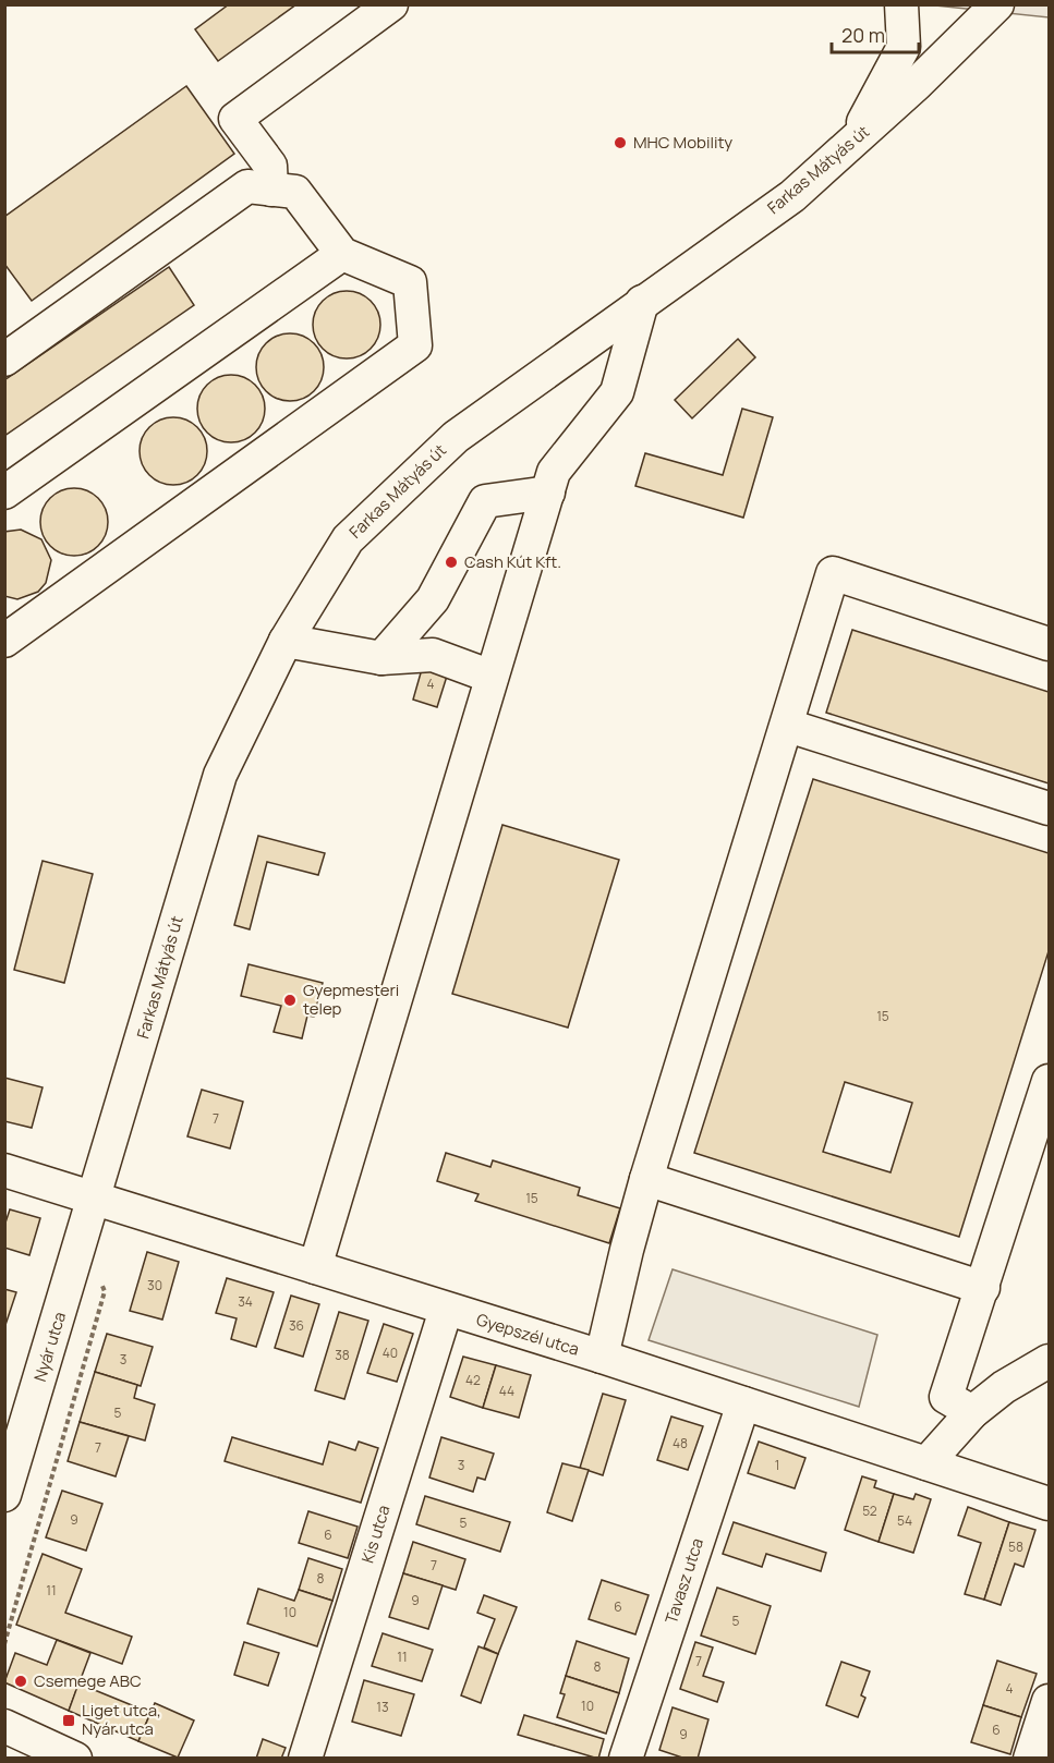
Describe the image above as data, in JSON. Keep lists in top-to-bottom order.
{
  "streets": {
    "street": [
      "Farkas Mátyás út",
      "Gyepszél utca",
      "Nyár utca",
      "Kis utca",
      "Tavasz utca"
    ]
  },
  "crossings": [
    ["Farkas Mátyás út", "Gyepszél utca"],
    ["Farkas Mátyás út", "Nyár utca"],
    ["Gyepszél utca", "Nyár utca"],
    ["Gyepszél utca", "Kis utca"],
    ["Gyepszél utca", "Tavasz utca"]
  ],
  "places": {
    "other": [
      "MHC Mobility",
      "Cash Kút Kft.",
      "Gyepmesteri telep",
      "Csemege ABC"
    ],
    "transit": ["Liget utca, Nyár utca"]
  },
  "house_numbers": [
    "4",
    "15",
    "7",
    "15",
    "30",
    "34",
    "36",
    "40",
    "38",
    "3",
    "42",
    "44",
    "5",
    "48",
    "7",
    "3",
    "1",
    "52",
    "9",
    "54",
    "5",
    "6",
    "58",
    "7",
    "8",
    "11",
    "9",
    "6",
    "10",
    "5",
    "11",
    "7",
    "8",
    "4",
    "10",
    "13",
    "6",
    "9"
  ],
  "scale_bar": "20 m"
}
